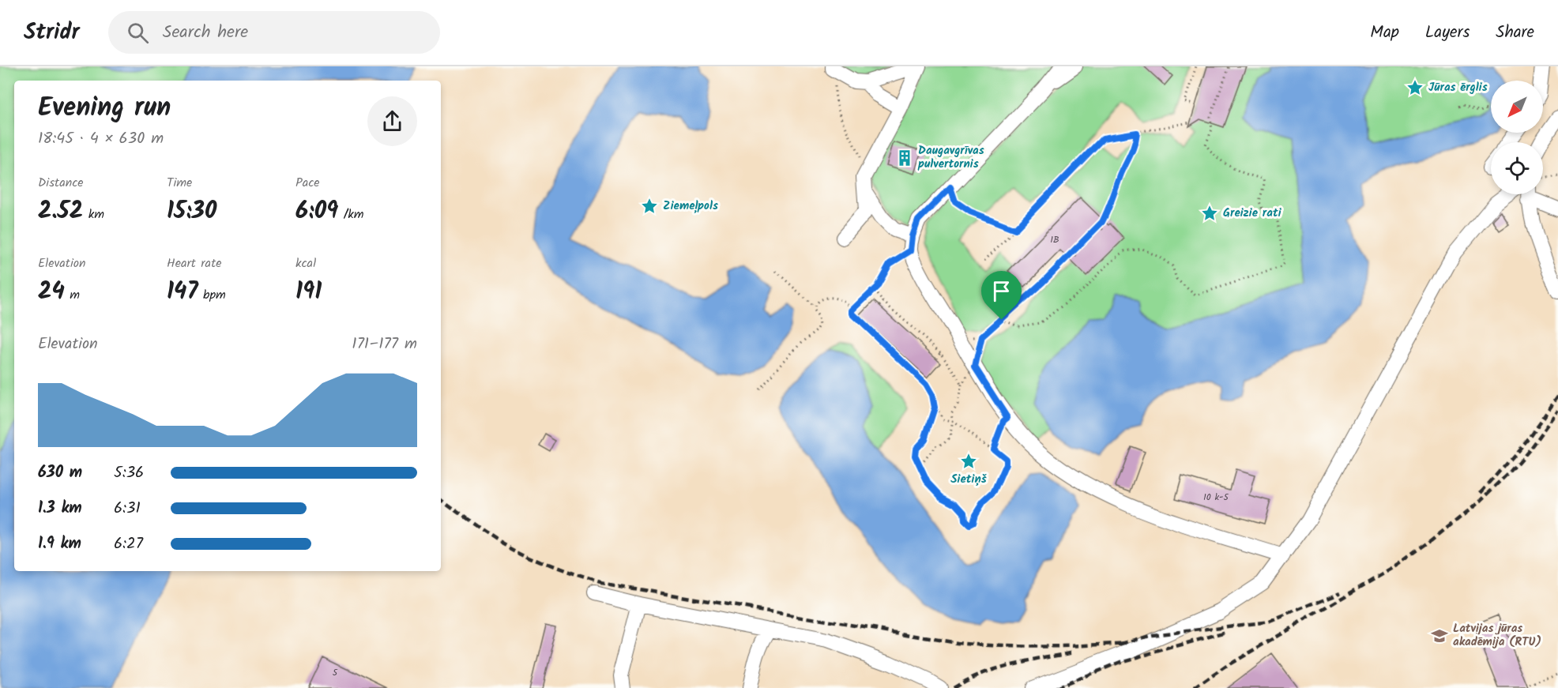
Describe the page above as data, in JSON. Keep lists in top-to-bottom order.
{
  "places": {
    "place": [
      "Jūras ērglis",
      "Ziemeļpols",
      "Greizie rati",
      "Sietiņš"
    ],
    "building": ["Daugavgrīvas pulvertornis"],
    "school or university": ["Latvijas jūras akadēmija (RTU)"]
  },
  "house_numbers": ["1B", "10 k-5", "5"],
  "north": "bottom left",
  "page": {
    "header": "Stridr",
    "search": "Search here",
    "nav": ["Map", "Layers", "Share"],
    "heading": ["Evening run", "18:45 · 4 × 630 m"],
    "stats": [
      ["Distance", "2.52 km"],
      ["Time", "15:30"],
      ["Pace", "6:09 /km"],
      ["Elevation", "24 m"],
      ["Heart rate", "147 bpm"],
      ["kcal", "191"]
    ],
    "chart": ["Elevation", "171–177 m"],
    "list": [
      {
        "name": "630 m",
        "note": "5:36"
      },
      {
        "name": "1.3 km",
        "note": "6:31"
      },
      {
        "name": "1.9 km",
        "note": "6:27"
      }
    ]
  }
}
